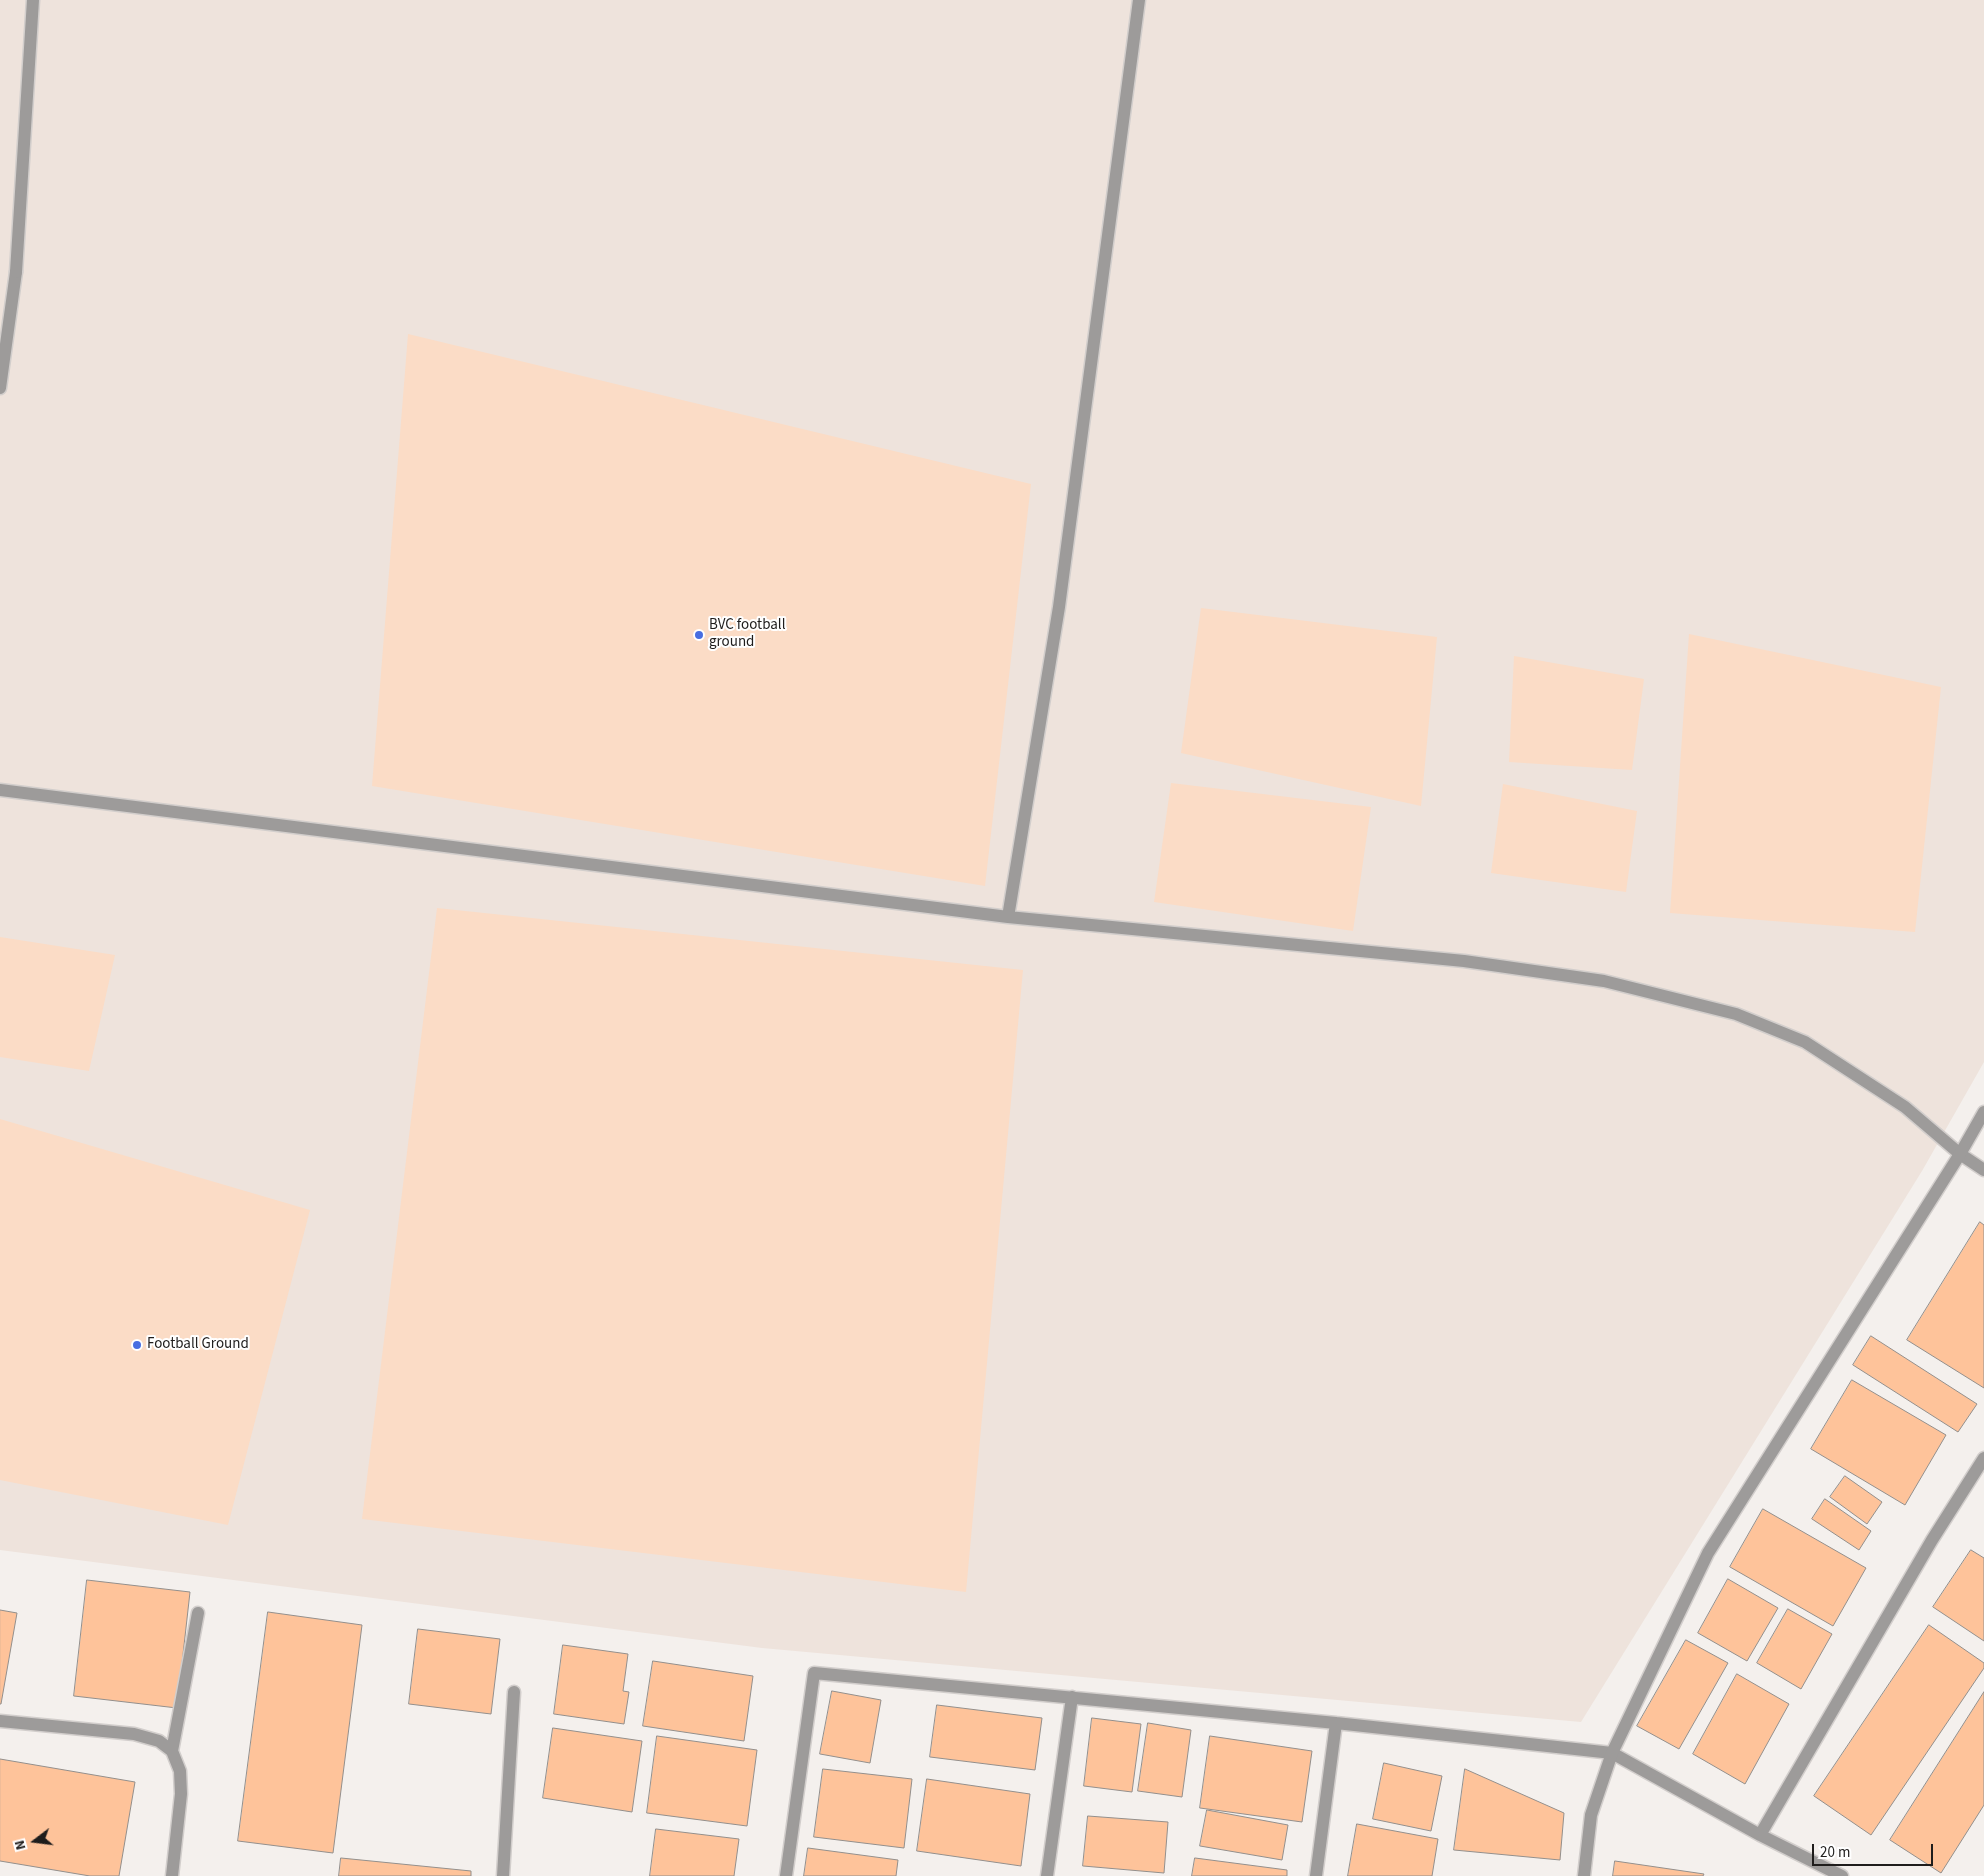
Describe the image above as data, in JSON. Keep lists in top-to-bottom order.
{
  "places": ["BVC football ground", "Football Ground"],
  "scale_bar": "20 m",
  "north": "left"
}
